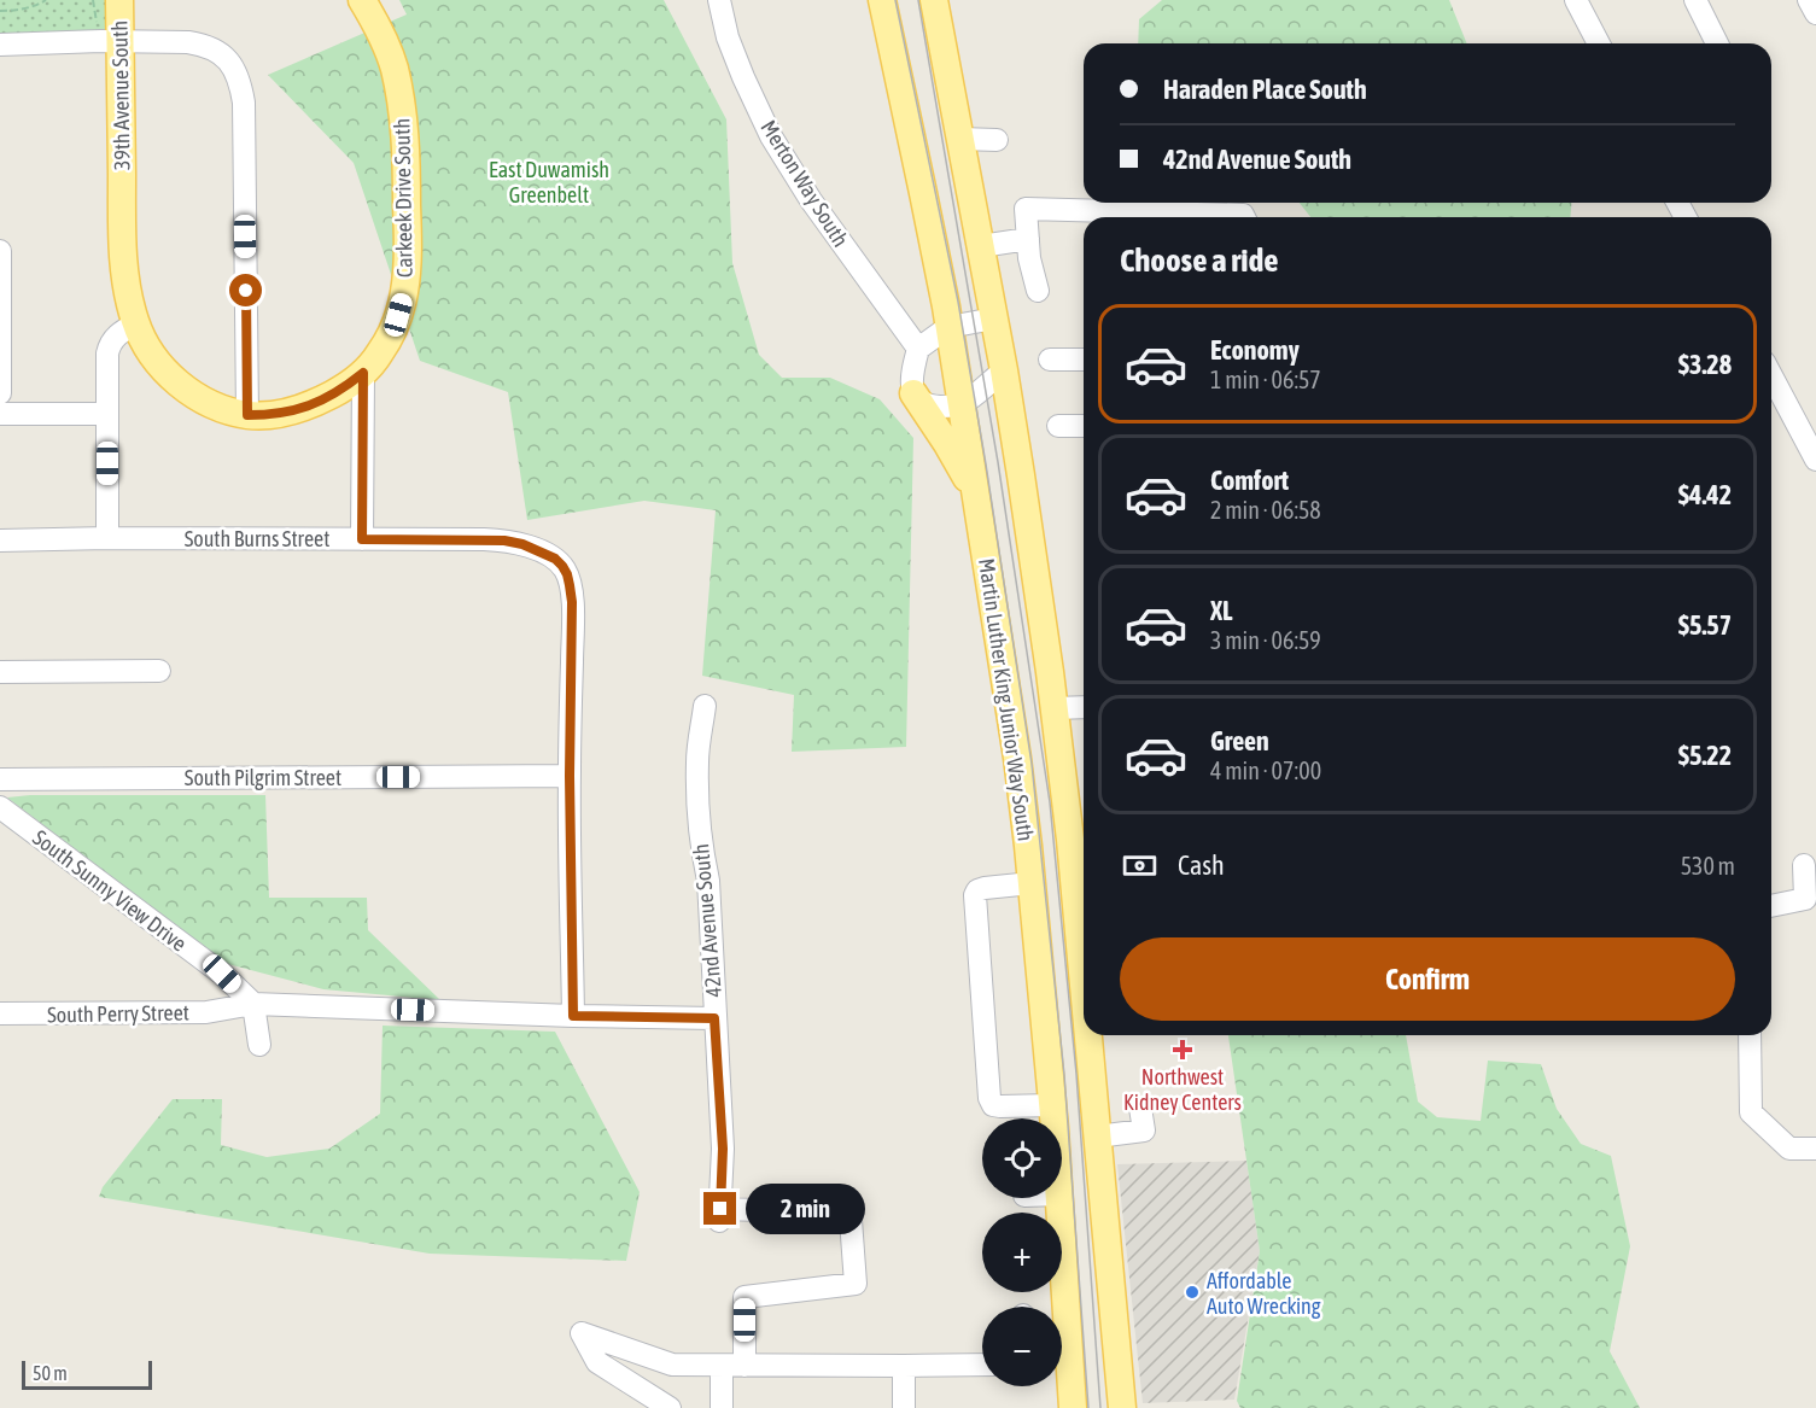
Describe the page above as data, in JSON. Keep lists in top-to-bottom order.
{
  "streets": {
    "main road": ["39th Avenue South", "Carkeek Drive South", "Martin Luther King Junior Way South"],
    "street": [
      "Merton Way South",
      "South Burns Street",
      "South Pilgrim Street",
      "South Sunny View Drive",
      "42nd Avenue South",
      "South Perry Street"
    ]
  },
  "crossings": [
    ["39th Avenue South", "Carkeek Drive South"],
    ["South Burns Street", "South Pilgrim Street"],
    ["South Sunny View Drive", "South Perry Street"],
    ["42nd Avenue South", "South Perry Street"]
  ],
  "parks": ["East Duwamish Greenbelt"],
  "places": {
    "health": ["Northwest Kidney Centers"],
    "other": ["Affordable Auto Wrecking"]
  },
  "scale_bar": "50 m",
  "page": {
    "banner": ["Haraden Place South", "42nd Avenue South"],
    "heading": "Choose a ride",
    "list": [
      {
        "name": "Economy",
        "note": "1 min · 06:57",
        "value": "$3.28"
      },
      {
        "name": "Comfort",
        "note": "2 min · 06:58",
        "value": "$4.42"
      },
      {
        "name": "XL",
        "note": "3 min · 06:59",
        "value": "$5.57"
      },
      {
        "name": "Green",
        "note": "4 min · 07:00",
        "value": "$5.22"
      }
    ],
    "pay": ["Cash", "530 m"],
    "buttons": "Confirm",
    "map_buttons": ["+", "−"],
    "bubble": "2 min",
    "scale": "50 m"
  }
}
